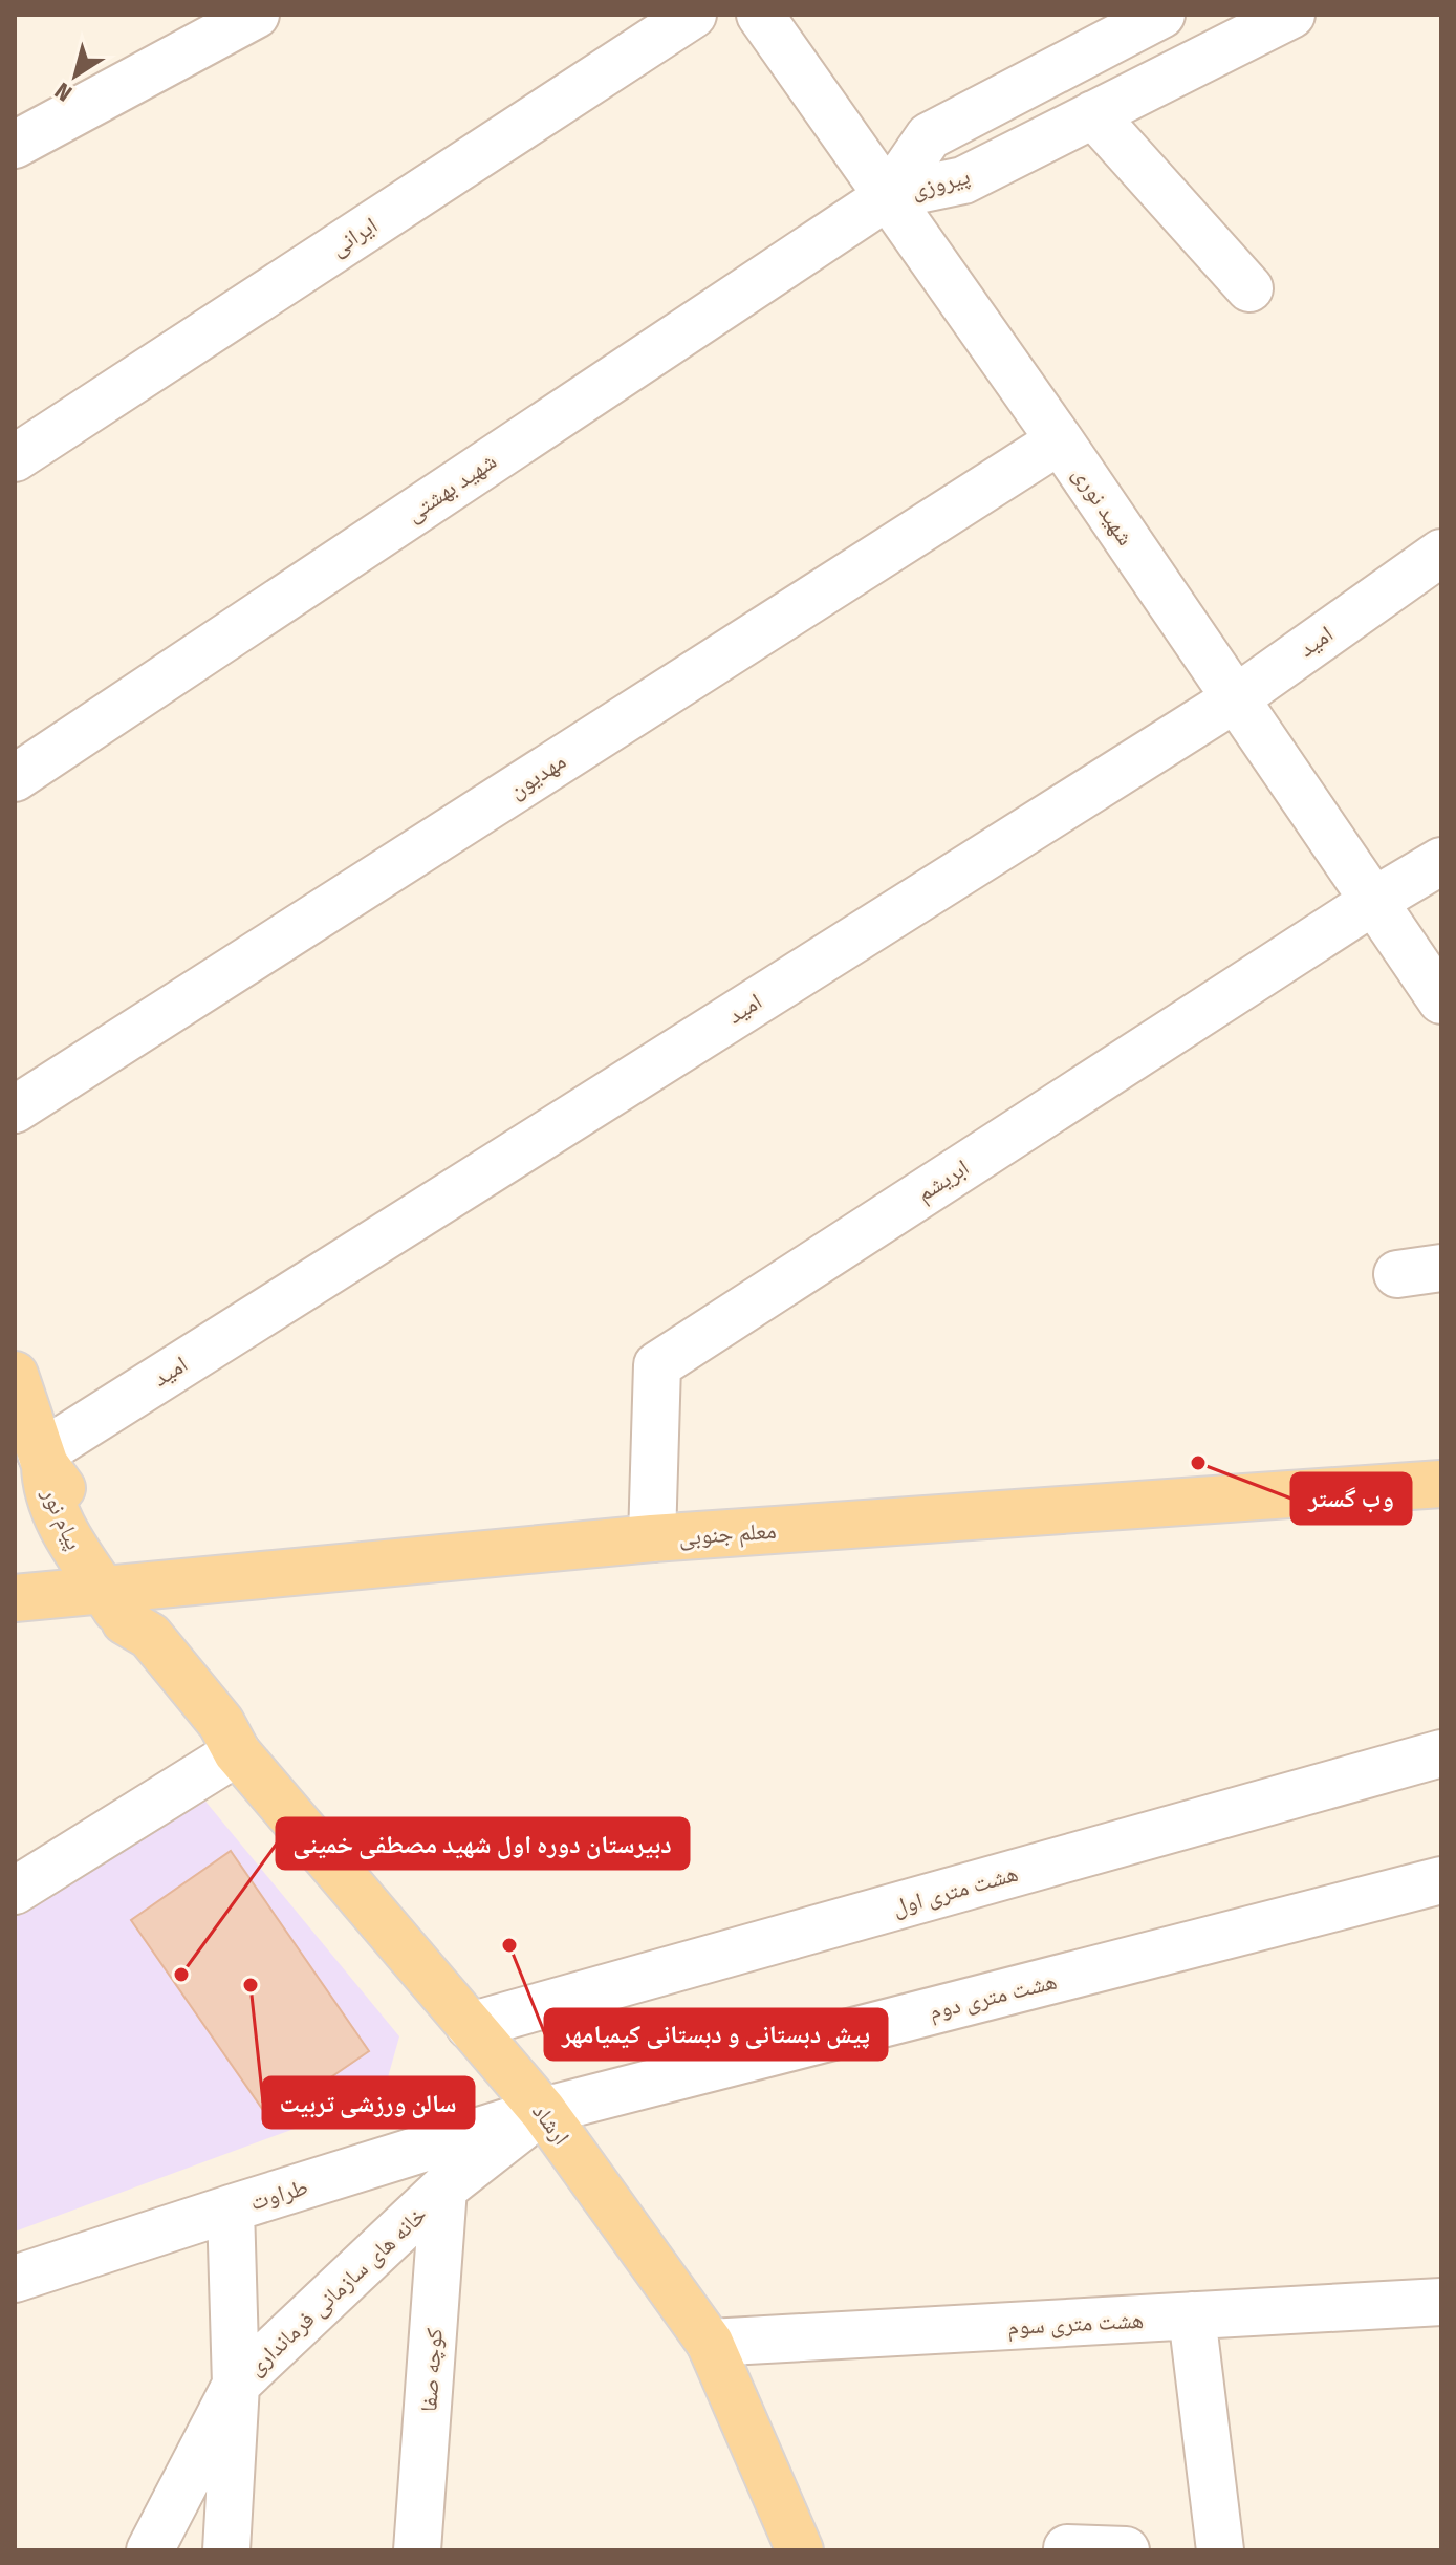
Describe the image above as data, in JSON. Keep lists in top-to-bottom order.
{
  "streets": {
    "main road": ["پیام نور", "معلم جنوبی", "ارشاد"],
    "street": [
      "پیروزی",
      "ایرانی",
      "شهید بهشتی",
      "شهید نوری",
      "امید",
      "مهدیون",
      "ابریشم",
      "هشت متری اول",
      "هشت متری دوم",
      "طراوت",
      "خانه های سازمانی فرمانداری",
      "هشت متری سوم",
      "کوچه صفا"
    ]
  },
  "crossings": [
    ["پیروزی", "شهید بهشتی"],
    ["پیروزی", "شهید نوری"],
    ["شهید بهشتی", "شهید نوری"],
    ["شهید نوری", "امید"],
    ["شهید نوری", "مهدیون"],
    ["شهید نوری", "ابریشم"],
    ["امید", "پیام نور"],
    ["ابریشم", "معلم جنوبی"],
    ["پیام نور", "معلم جنوبی"],
    ["پیام نور", "ارشاد"],
    ["معلم جنوبی", "ارشاد"],
    ["هشت متری اول", "ارشاد"],
    ["هشت متری دوم", "ارشاد"],
    ["هشت متری دوم", "طراوت"],
    ["هشت متری دوم", "خانه های سازمانی فرمانداری"],
    ["ارشاد", "طراوت"],
    ["ارشاد", "خانه های سازمانی فرمانداری"],
    ["ارشاد", "هشت متری سوم"],
    ["طراوت", "خانه های سازمانی فرمانداری"],
    ["خانه های سازمانی فرمانداری", "کوچه صفا"]
  ],
  "places": [
    "وب گستر",
    "پیش دبستانی و دبستانی کیمیامهر",
    "دبیرستان دوره اول شهید مصطفی خمینی",
    "سالن ورزشی تربیت"
  ],
  "north": "bottom left"
}
